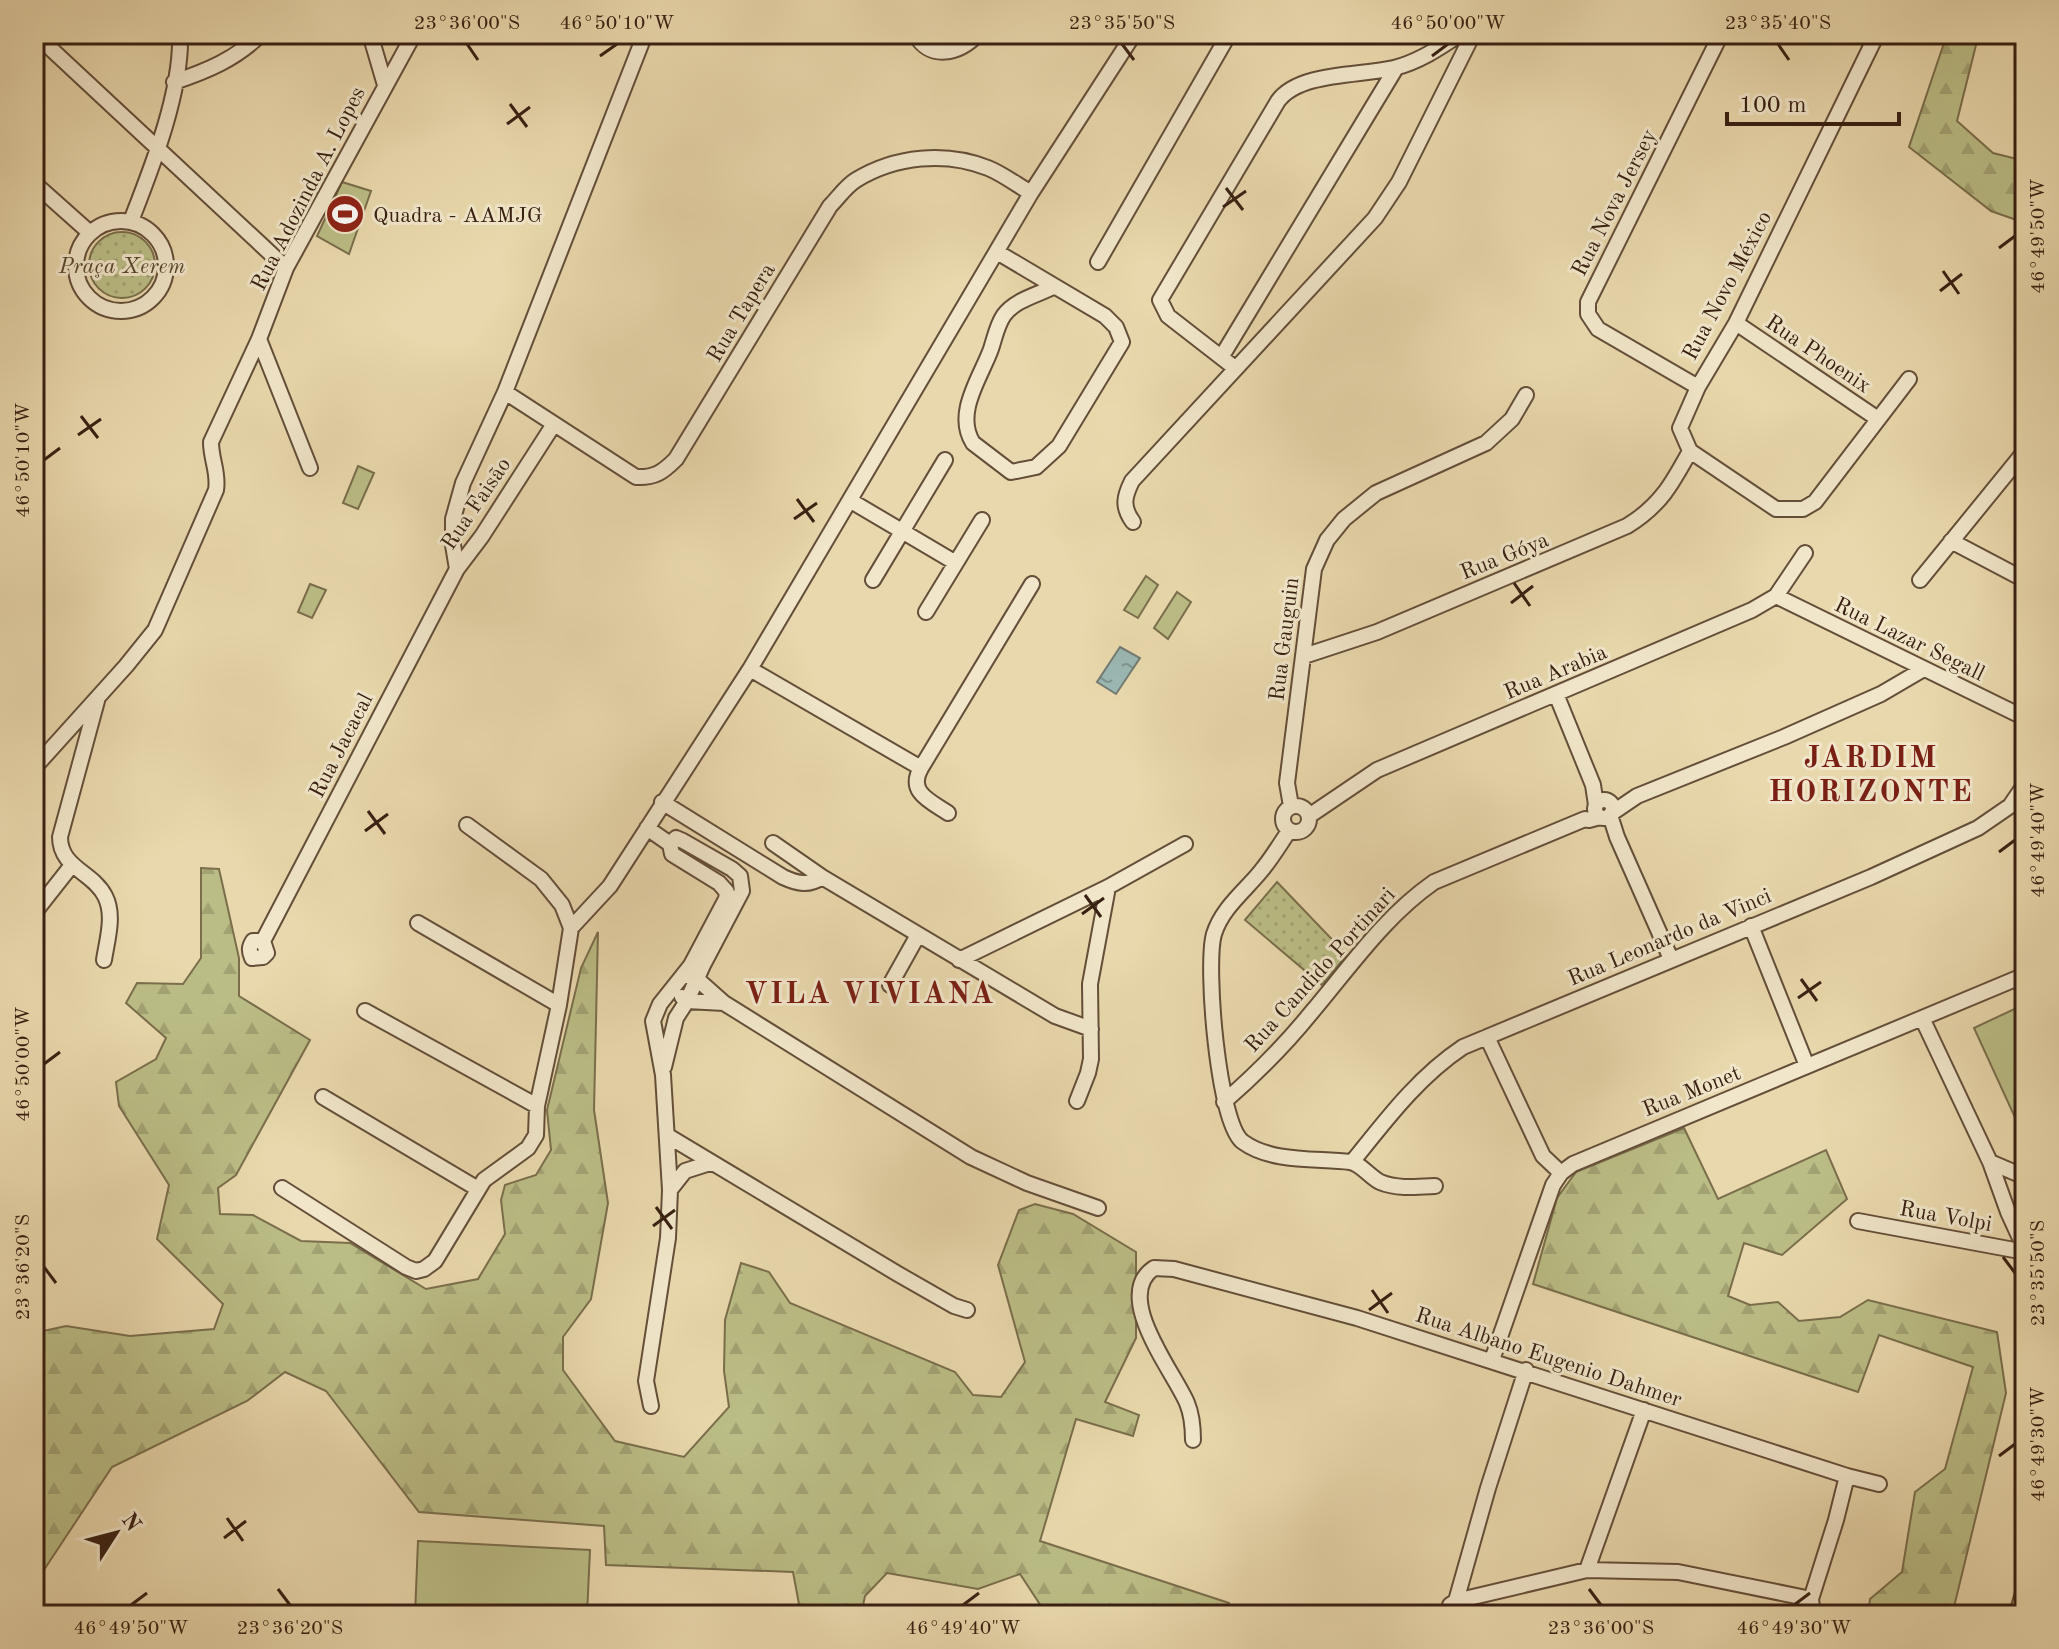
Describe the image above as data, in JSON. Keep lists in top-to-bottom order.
{
  "streets": {
    "street": [
      "Rua Adozinda A. Lopes",
      "Rua Nova Jersey",
      "Rua Novo México",
      "Rua Tapera",
      "Rua Phoenix",
      "Rua Faisão",
      "Rua Góya",
      "Rua Lazar Segall",
      "Rua Gauguin",
      "Rua Arabia",
      "Rua Jacacal",
      "Rua Leonardo da Vinci",
      "Rua Candido Portinari",
      "Rua Monet",
      "Rua Volpi",
      "Rua Albano Eugenio Dahmer"
    ]
  },
  "crossings": [
    ["Rua Nova Jersey", "Rua Novo México"],
    ["Rua Novo México", "Rua Phoenix"],
    ["Rua Novo México", "Rua Góya"],
    ["Rua Tapera", "Rua Faisão"],
    ["Rua Faisão", "Rua Jacacal"],
    ["Rua Góya", "Rua Gauguin"],
    ["Rua Lazar Segall", "Rua Arabia"],
    ["Rua Lazar Segall", "Rua Candido Portinari"],
    ["Rua Gauguin", "Rua Arabia"],
    ["Rua Arabia", "Rua Candido Portinari"]
  ],
  "districts": ["JARDIM HORIZONTE", "VILA VIVIANA"],
  "parks": ["Praça Xerem"],
  "places": {
    "sports": ["Quadra - AAMJG"]
  },
  "scale_bar": "100 m",
  "north": "top right",
  "coordinates": [
    "23°36'00\"S",
    "46°50'10\"W",
    "23°35'50\"S",
    "46°50'00\"W",
    "23°35'40\"S",
    "46°49'50\"W",
    "46°49'40\"W",
    "23°36'20\"S",
    "46°49'30\"W"
  ]
}
